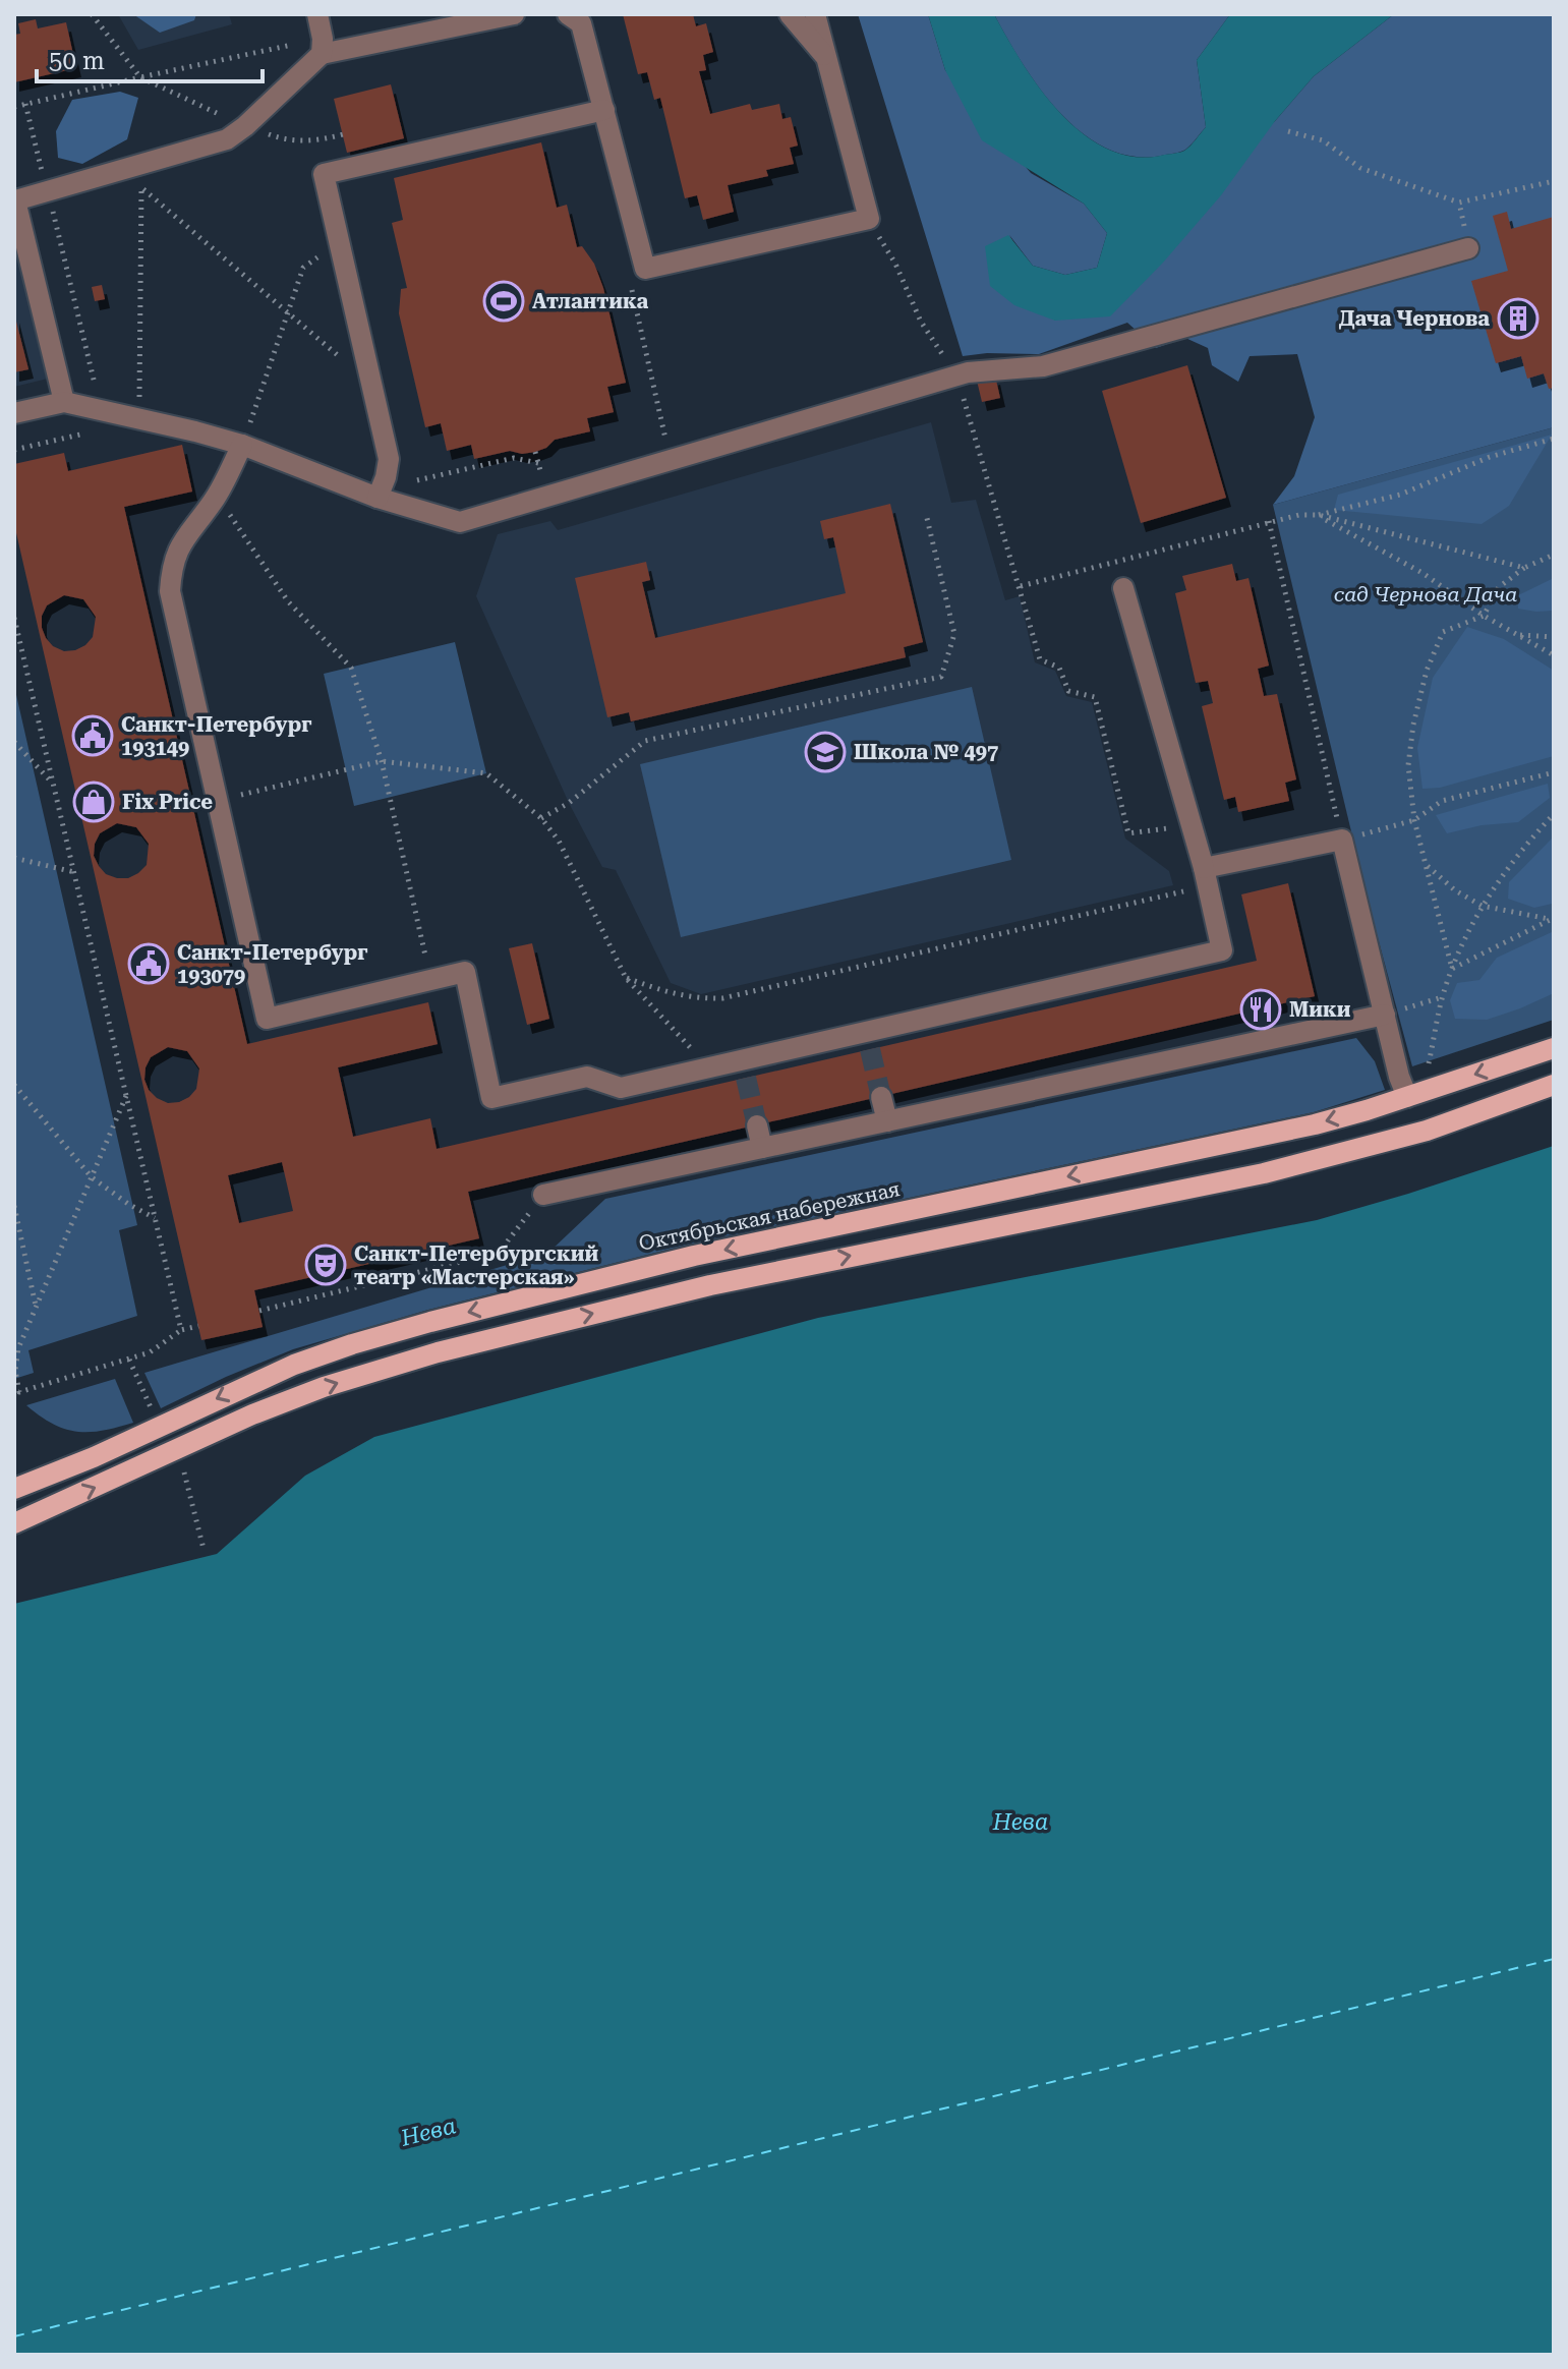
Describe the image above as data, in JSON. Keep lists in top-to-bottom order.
{
  "streets": {
    "main road": ["Октябрьская набережная"]
  },
  "water": ["Нева"],
  "parks": ["сад Чернова Дача"],
  "places": {
    "sports": ["Атлантика"],
    "building": ["Дача Чернова"],
    "public building": ["Санкт-Петербург 193149", "Санкт-Петербург 193079"],
    "school or university": ["Школа № 497"],
    "shop": ["Fix Price"],
    "restaurant": ["Мики"],
    "theatre": ["Санкт-Петербургский театр «Мастерская»"]
  },
  "scale_bar": "50 m"
}
